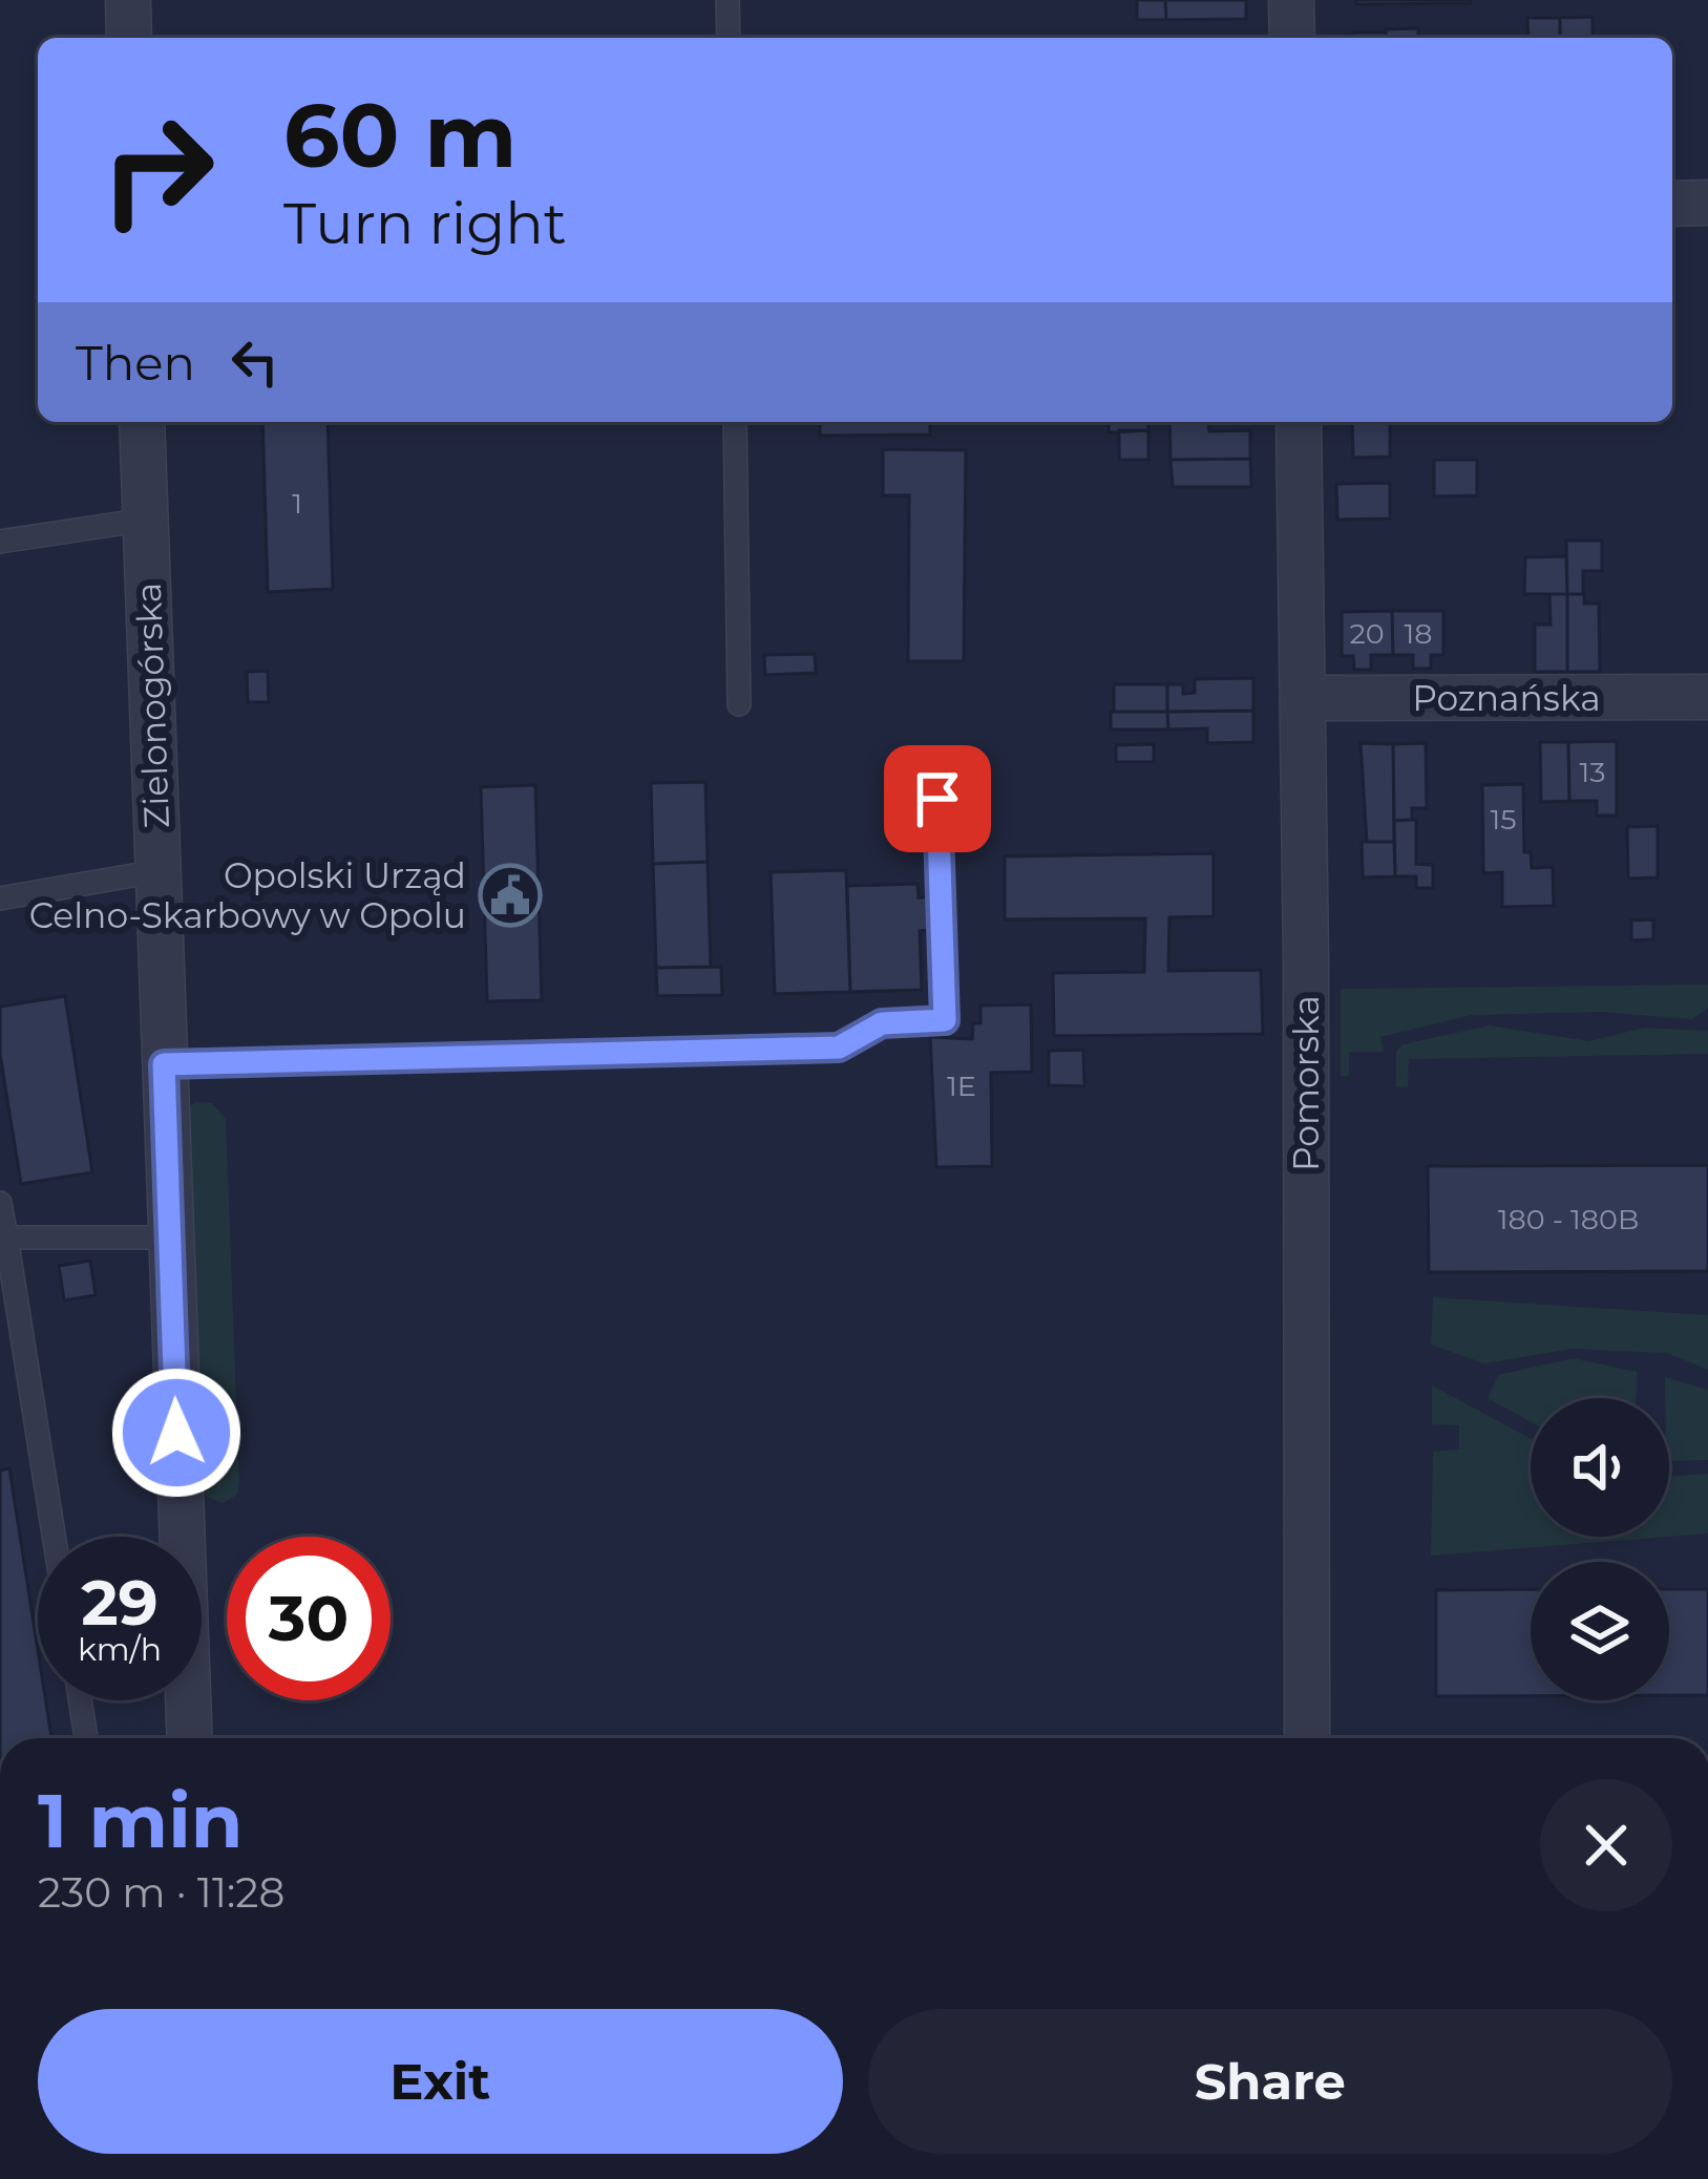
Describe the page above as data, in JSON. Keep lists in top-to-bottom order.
{
  "streets": {
    "street": ["Poznańska", "Zielonogórska", "Pomorska"]
  },
  "crossings": [
    ["Poznańska", "Pomorska"]
  ],
  "places": {
    "public building": ["Opolski Urząd Celno-Skarbowy w Opolu"]
  },
  "house_numbers": [
    "1",
    "20",
    "18",
    "13",
    "15",
    "1E",
    "180 - 180B"
  ],
  "page": {
    "turn": ["60 m", "Turn right"],
    "then": "Then",
    "speed": "29 km/h",
    "limit": "30",
    "heading": ["1 min", "230 m · 11:28"],
    "buttons": ["Exit", "Share"]
  }
}
